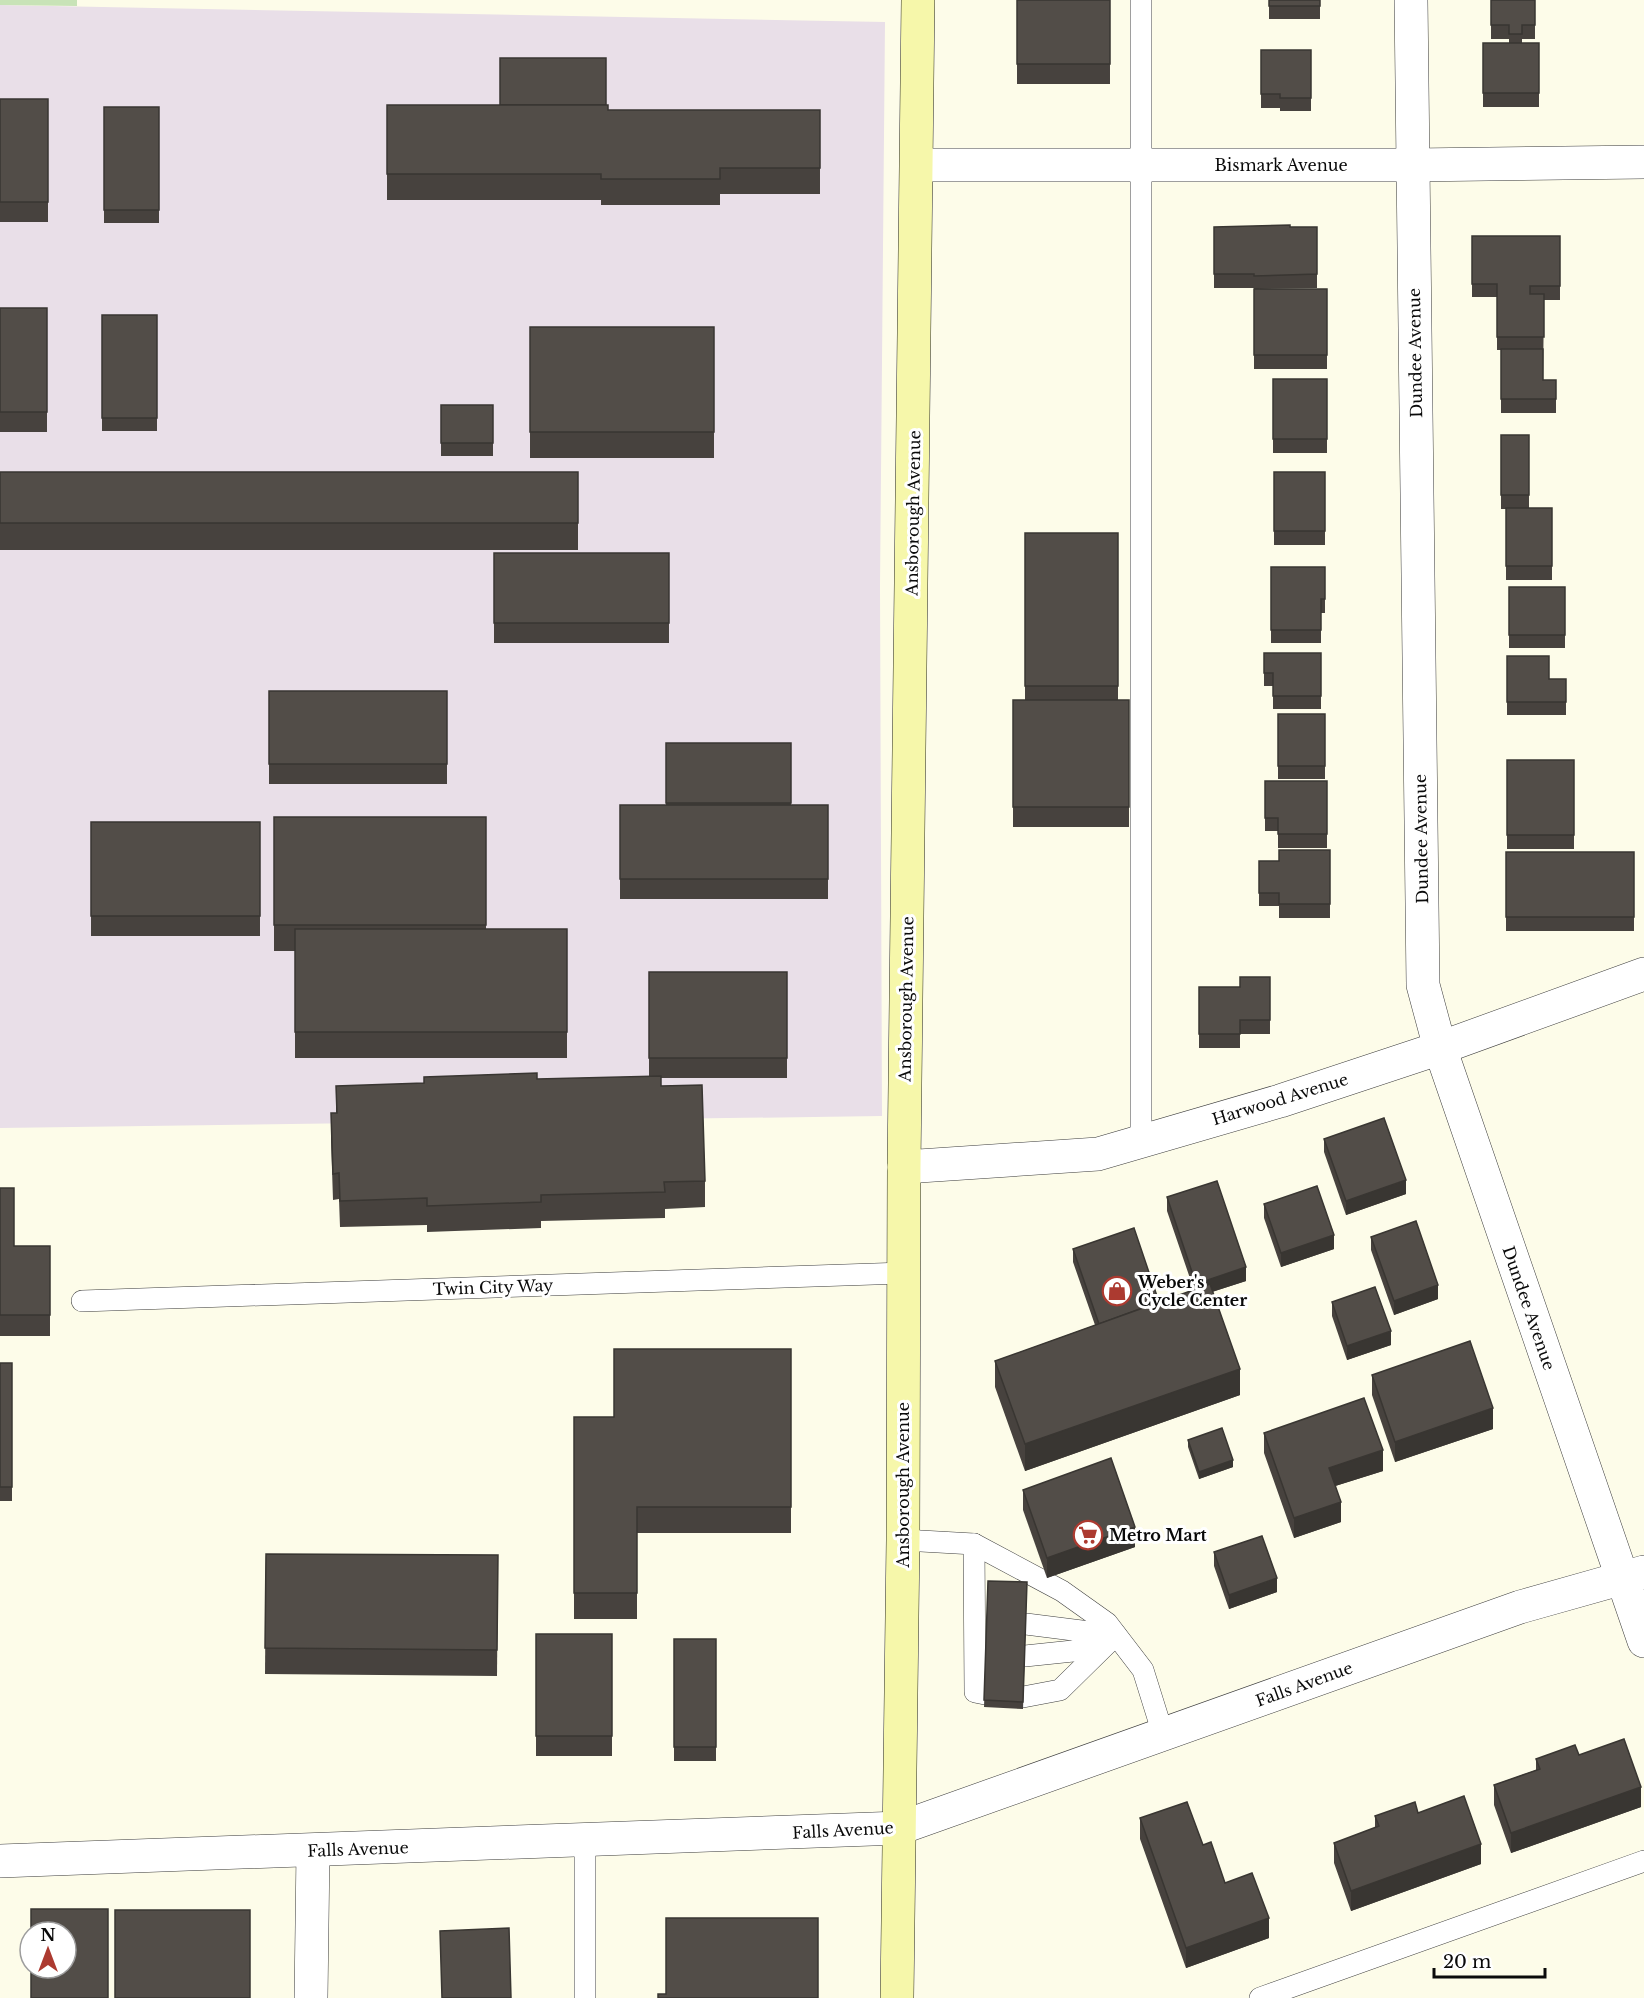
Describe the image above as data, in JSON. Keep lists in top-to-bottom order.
{
  "streets": {
    "main road": ["Ansborough Avenue"],
    "street": [
      "Bismark Avenue",
      "Dundee Avenue",
      "Harwood Avenue",
      "Falls Avenue"
    ],
    "lane": ["Twin City Way"]
  },
  "crossings": [
    ["Bismark Avenue", "Dundee Avenue"],
    ["Bismark Avenue", "Ansborough Avenue"],
    ["Dundee Avenue", "Harwood Avenue"],
    ["Dundee Avenue", "Falls Avenue"],
    ["Ansborough Avenue", "Harwood Avenue"],
    ["Ansborough Avenue", "Twin City Way"],
    ["Ansborough Avenue", "Falls Avenue"]
  ],
  "places": {
    "shop": ["Weber's Cycle Center"],
    "supermarket": ["Metro Mart"]
  },
  "scale_bar": "20 m",
  "north": "top"
}
